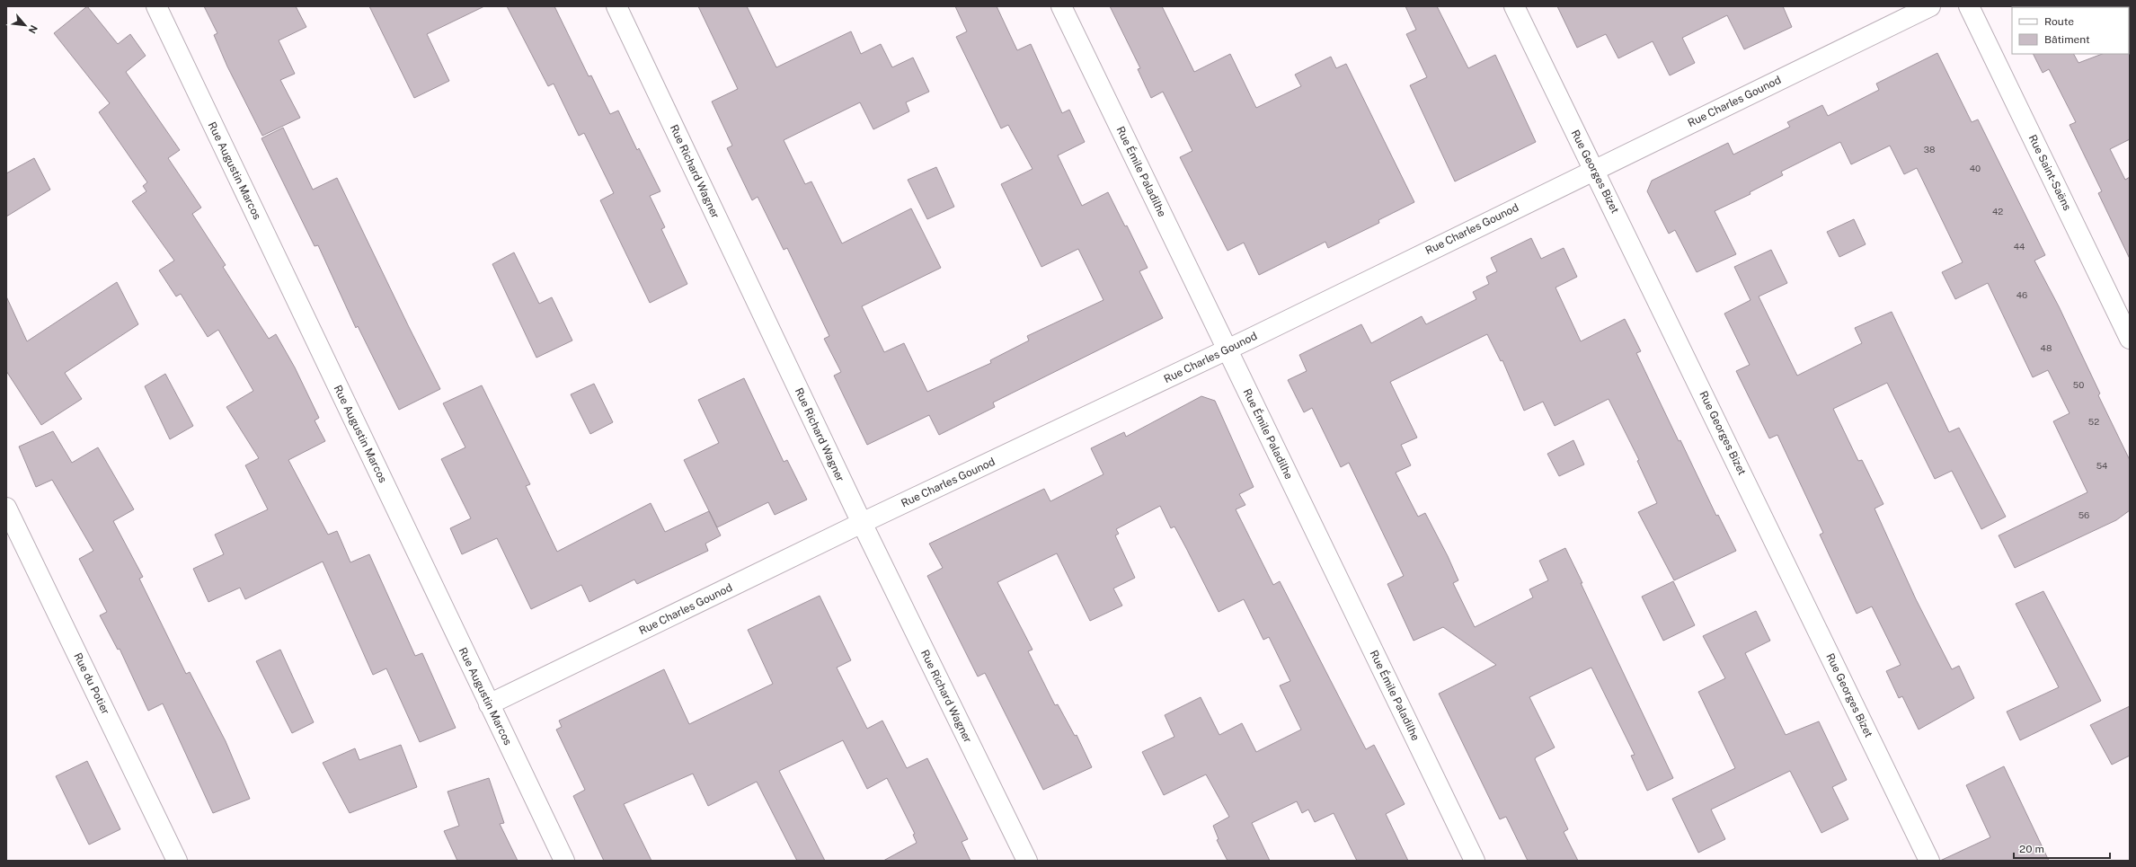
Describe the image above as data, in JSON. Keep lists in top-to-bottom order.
{
  "streets": {
    "street": [
      "Rue Charles Gounod",
      "Rue Augustin Marcos",
      "Rue Richard Wagner",
      "Rue Émile Paladilhe",
      "Rue Georges Bizet",
      "Rue Saint-Saëns",
      "Rue du Potier"
    ]
  },
  "crossings": [
    ["Rue Charles Gounod", "Rue Augustin Marcos"],
    ["Rue Charles Gounod", "Rue Richard Wagner"],
    ["Rue Charles Gounod", "Rue Émile Paladilhe"],
    ["Rue Charles Gounod", "Rue Georges Bizet"]
  ],
  "house_numbers": [
    "38",
    "40",
    "42",
    "44",
    "46",
    "48",
    "50",
    "52",
    "54",
    "56"
  ],
  "legend": ["Route", "Bâtiment"],
  "scale_bar": "20 m",
  "north": "bottom right"
}
